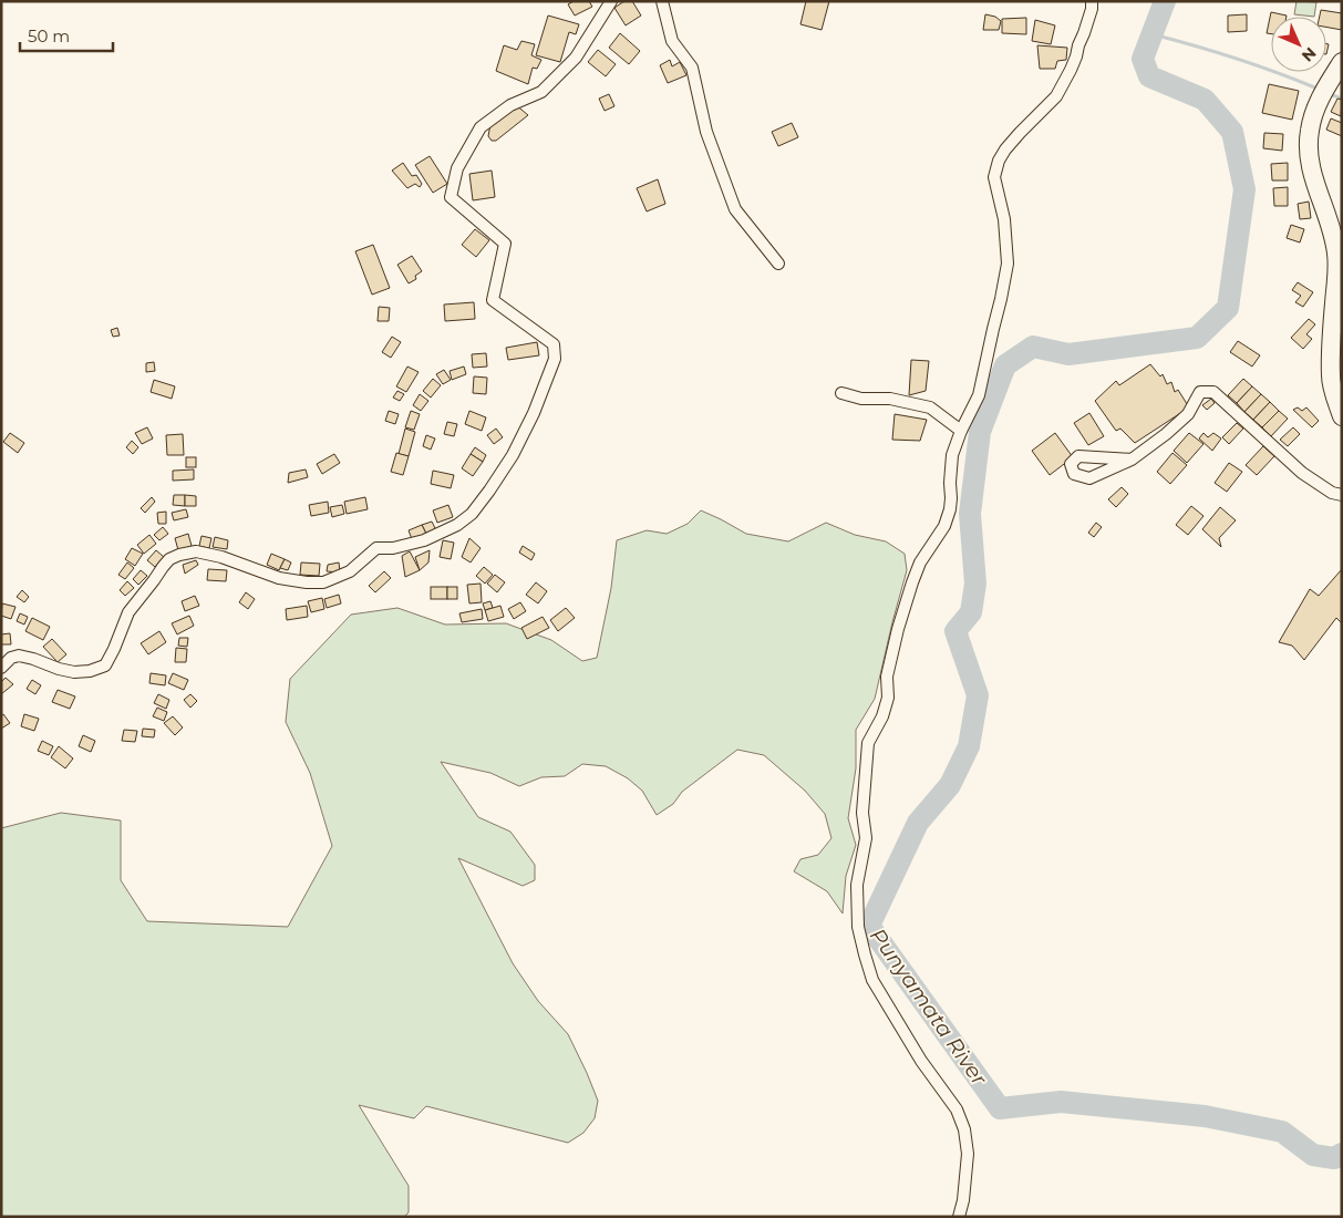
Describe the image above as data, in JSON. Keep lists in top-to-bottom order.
{
  "water": ["Punyamata River"],
  "scale_bar": "50 m",
  "north": "bottom right"
}
